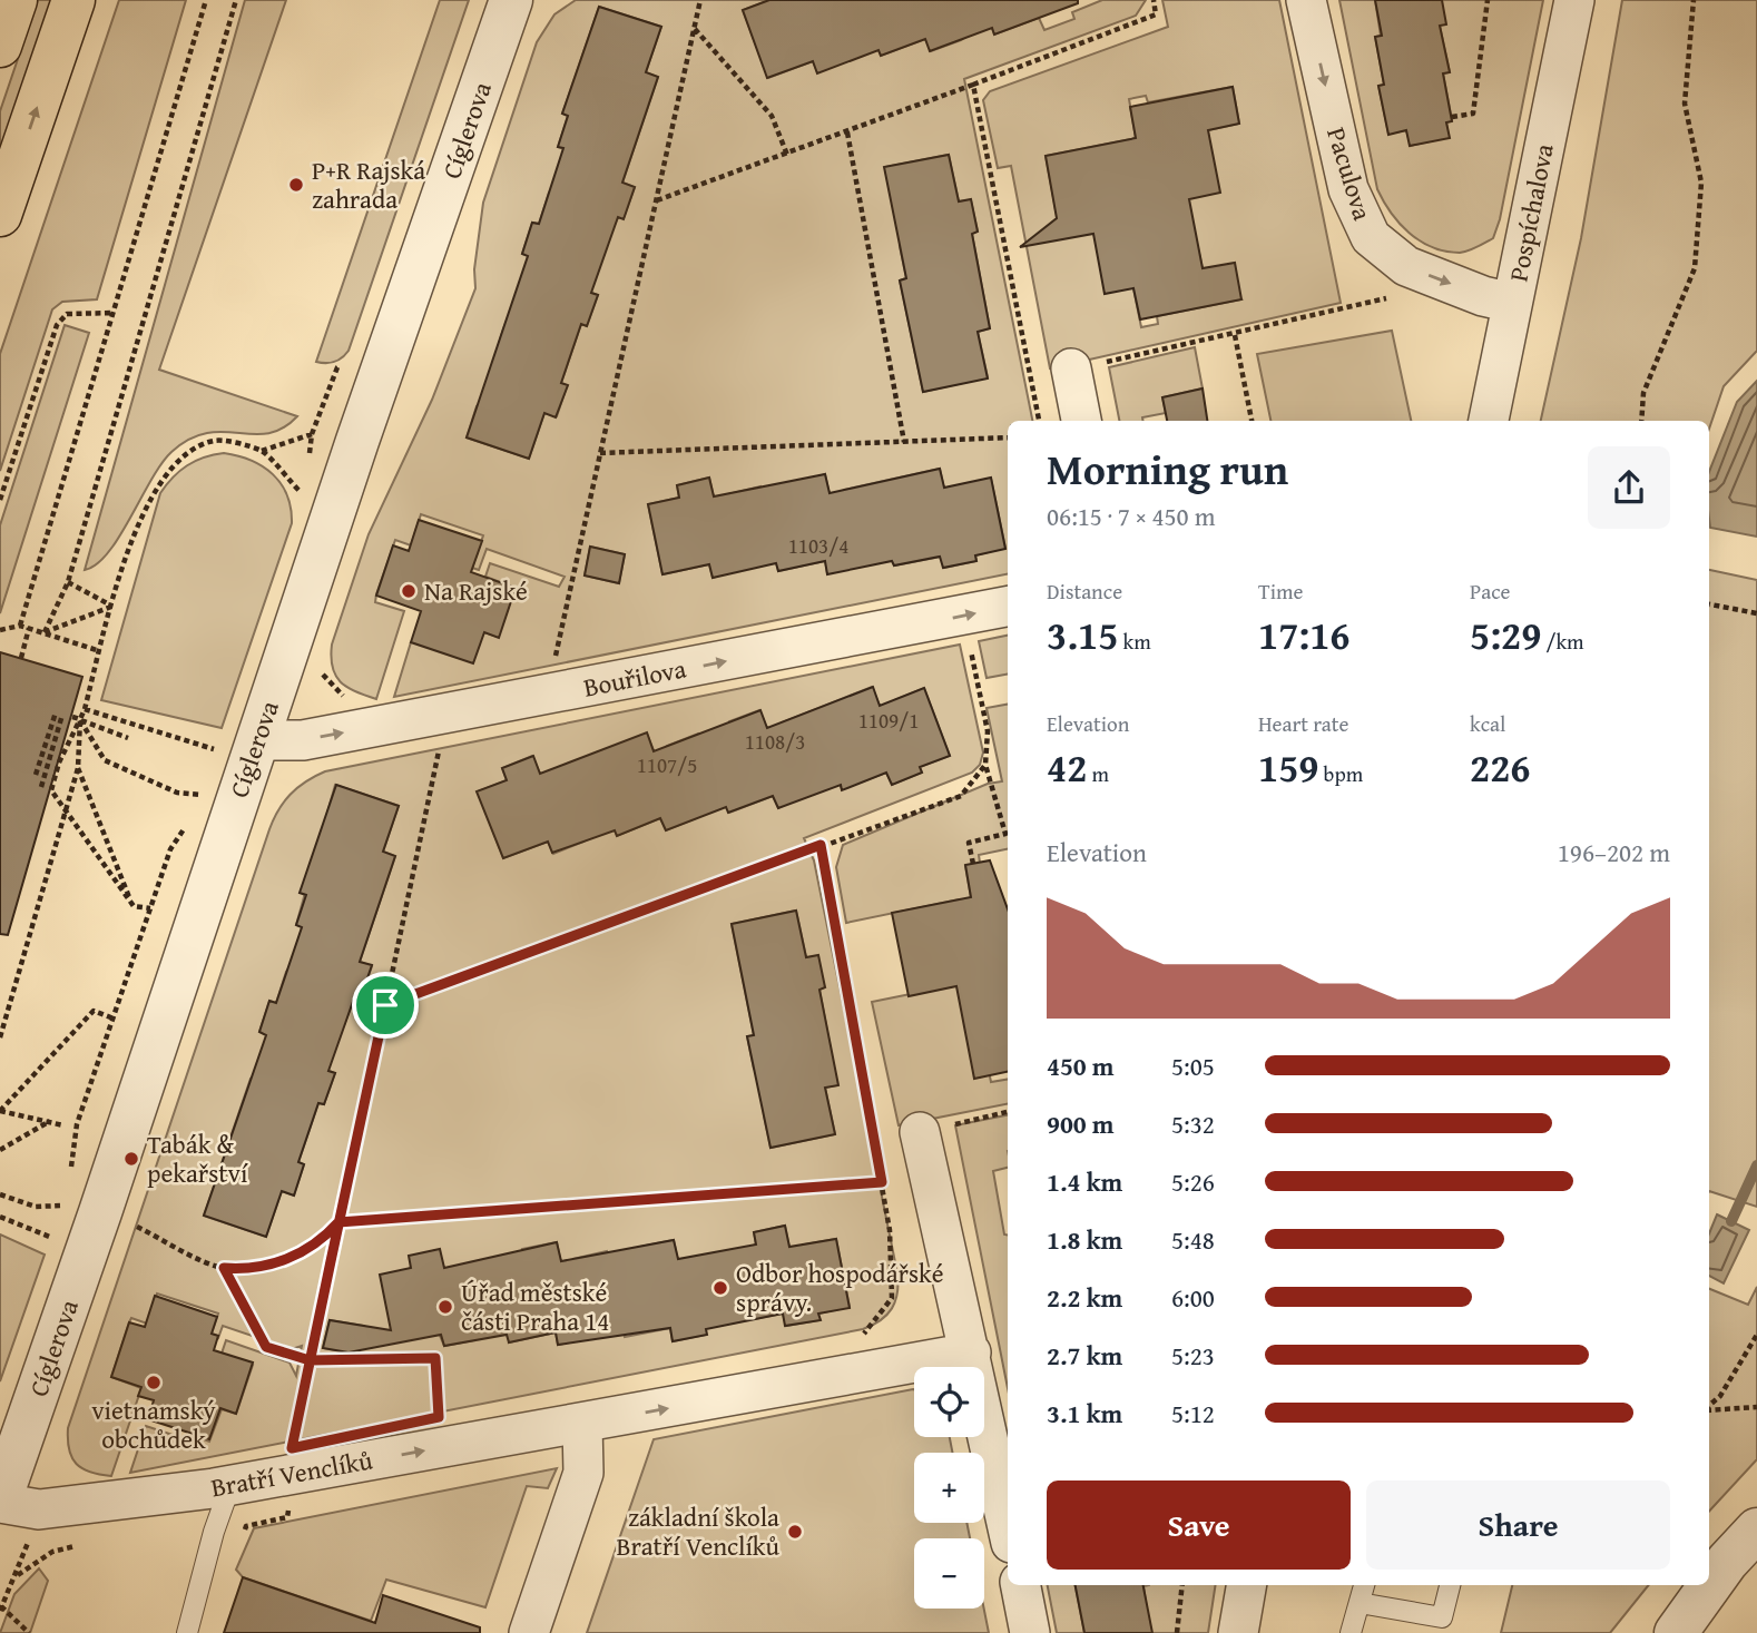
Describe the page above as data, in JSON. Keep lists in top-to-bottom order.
{
  "streets": {
    "street": [
      "Cíglerova",
      "Paculova",
      "Pospíchalova",
      "Bouřilova",
      "Bratří Venclíků"
    ]
  },
  "crossings": [
    ["Cíglerova", "Bouřilova"],
    ["Cíglerova", "Bratří Venclíků"],
    ["Paculova", "Pospíchalova"]
  ],
  "one_way": ["Paculova", "Bouřilova", "Bratří Venclíků"],
  "places": [
    "P+R Rajská zahrada",
    "Na Rajské",
    "Tabák & pekařství",
    "Odbor hospodářské správy.",
    "Úřad městské části Praha 14",
    "vietnamský obchůdek",
    "základní škola Bratří Venclíků"
  ],
  "house_numbers": [
    "1103/4",
    "1109/1",
    "1108/3",
    "1107/5"
  ],
  "page": {
    "heading": ["Morning run", "06:15 · 7 × 450 m"],
    "stats": [
      ["Distance", "3.15 km"],
      ["Time", "17:16"],
      ["Pace", "5:29 /km"],
      ["Elevation", "42 m"],
      ["Heart rate", "159 bpm"],
      ["kcal", "226"]
    ],
    "chart": ["Elevation", "196–202 m"],
    "list": [
      {
        "name": "450 m",
        "note": "5:05"
      },
      {
        "name": "900 m",
        "note": "5:32"
      },
      {
        "name": "1.4 km",
        "note": "5:26"
      },
      {
        "name": "1.8 km",
        "note": "5:48"
      },
      {
        "name": "2.2 km",
        "note": "6:00"
      },
      {
        "name": "2.7 km",
        "note": "5:23"
      },
      {
        "name": "3.1 km",
        "note": "5:12"
      }
    ],
    "map_buttons": ["+", "−"],
    "buttons": ["Save", "Share"]
  }
}
